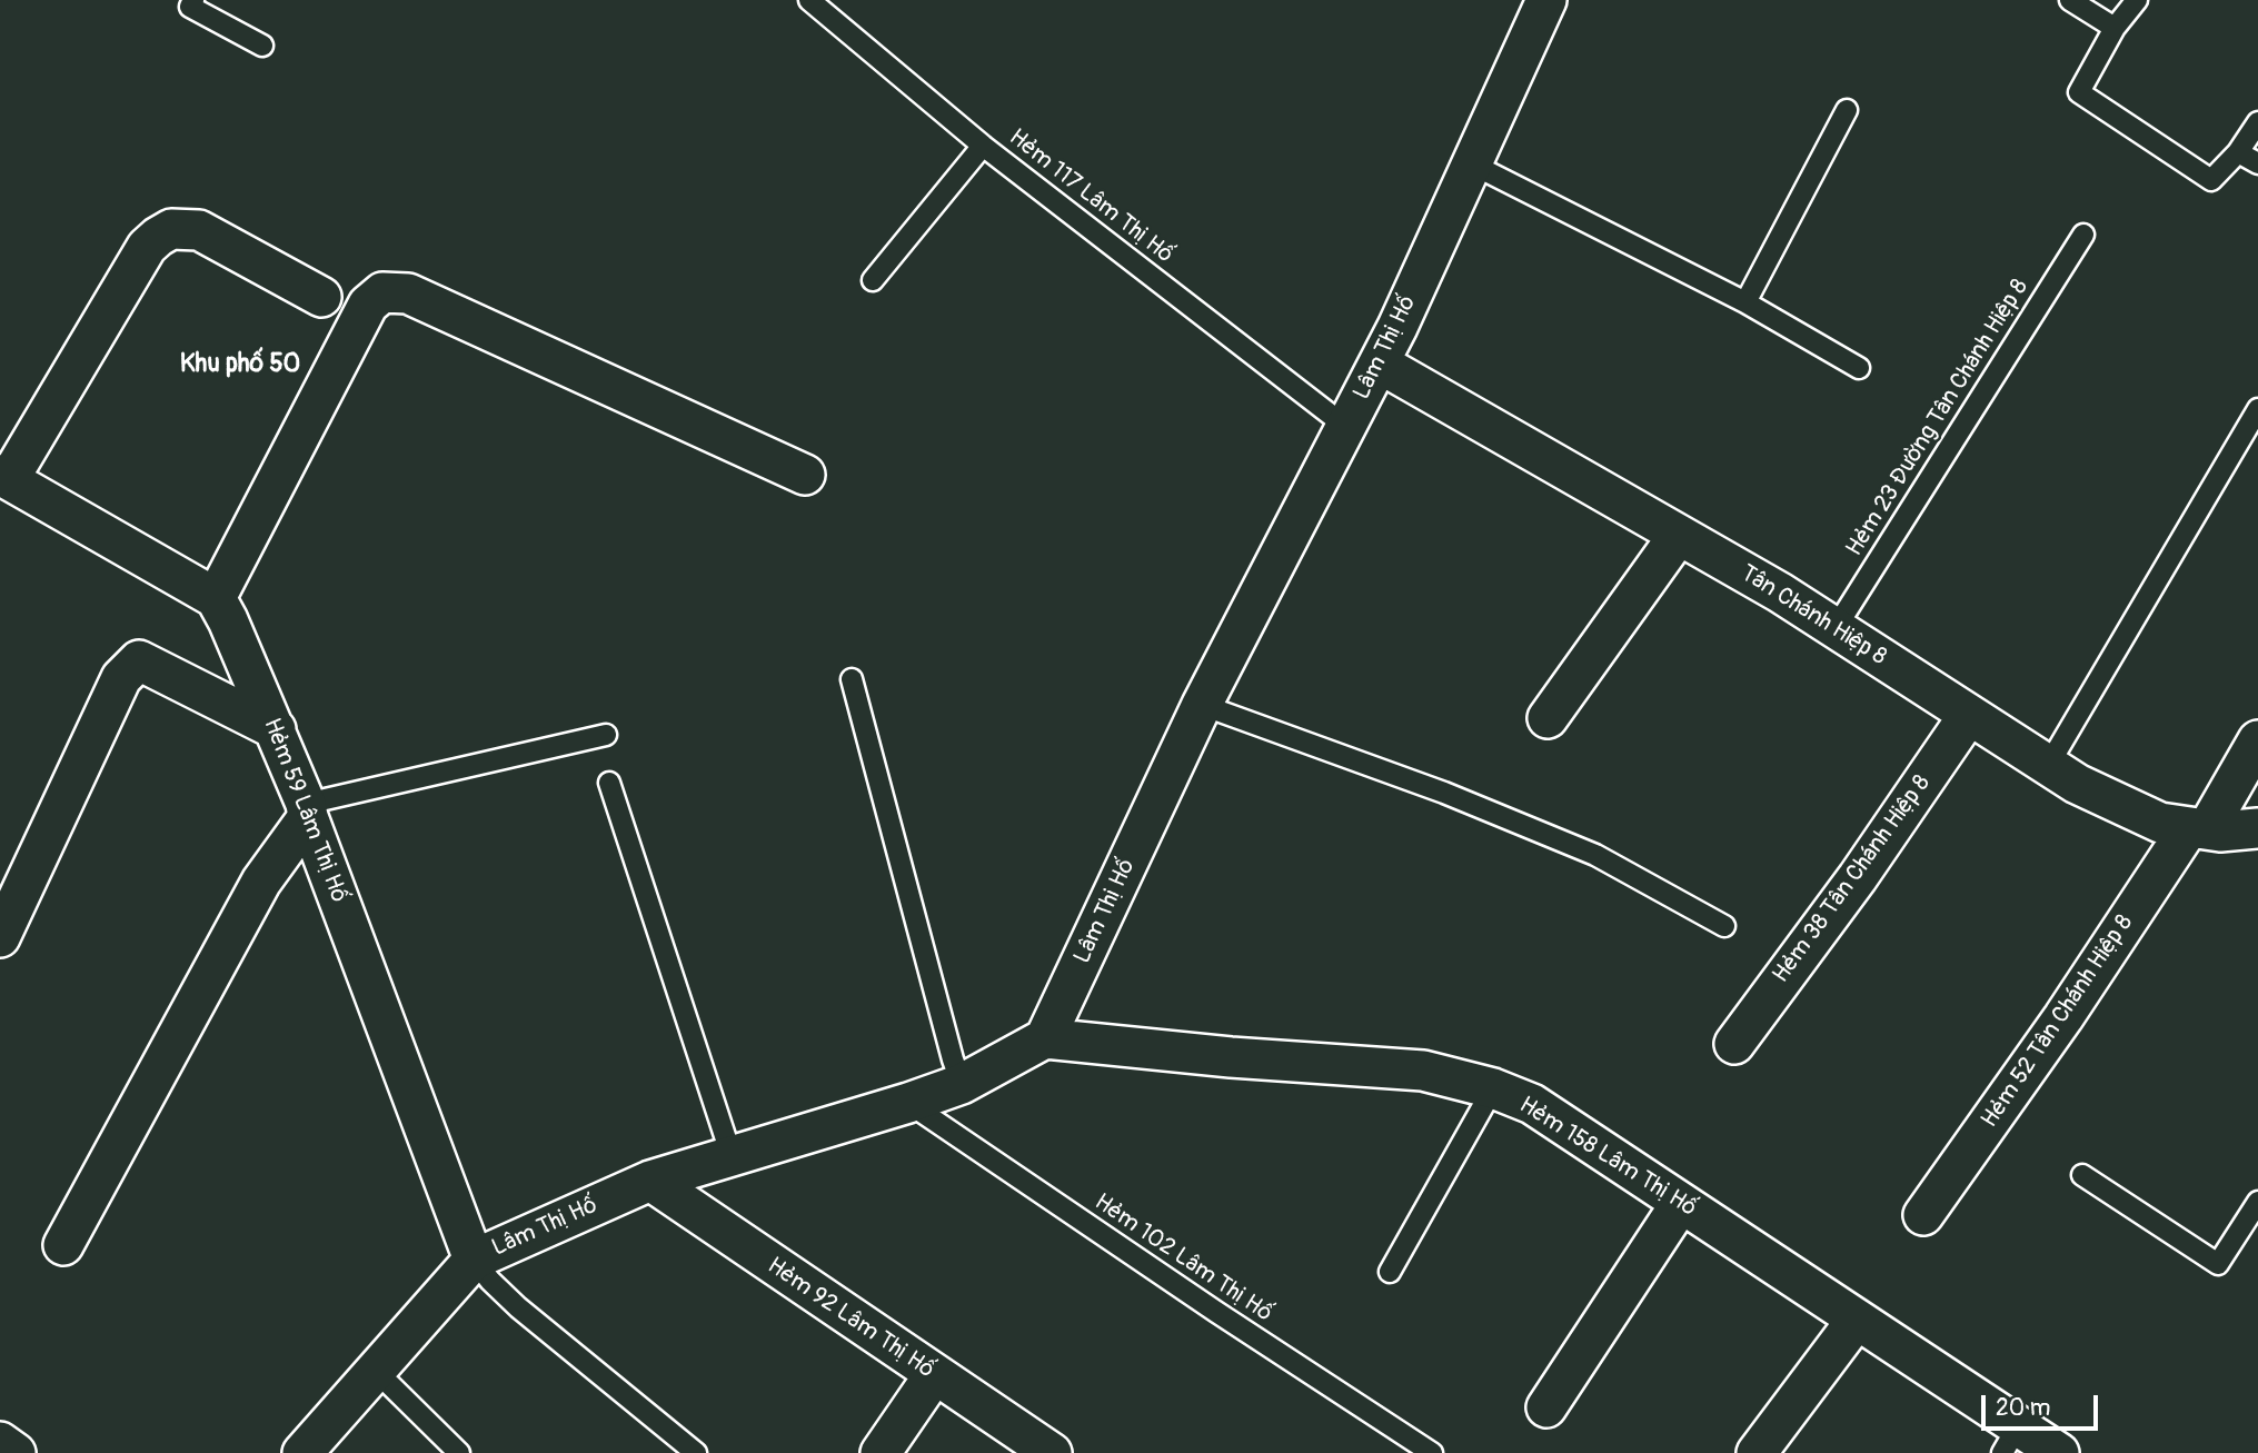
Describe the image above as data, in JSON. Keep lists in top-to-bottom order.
{
  "streets": {
    "street": [
      "Lâm Thị Hố",
      "Tân Chánh Hiệp 8",
      "Hẻm 59 Lâm Thị Hố",
      "Hẻm 38 Tân Chánh Hiệp 8",
      "Hẻm 52 Tân Chánh Hiệp 8",
      "Hẻm 158 Lâm Thị Hố",
      "Hẻm 92 Lâm Thị Hố"
    ],
    "lane": ["Hẻm 117 Lâm Thị Hố", "Hẻm 23 Đường Tân Chánh Hiệp 8", "Hẻm 102 Lâm Thị Hố"]
  },
  "crossings": [
    ["Hẻm 117 Lâm Thị Hố", "Lâm Thị Hố"],
    ["Lâm Thị Hố", "Tân Chánh Hiệp 8"],
    ["Lâm Thị Hố", "Hẻm 59 Lâm Thị Hố"],
    ["Lâm Thị Hố", "Hẻm 158 Lâm Thị Hố"],
    ["Lâm Thị Hố", "Hẻm 102 Lâm Thị Hố"],
    ["Lâm Thị Hố", "Hẻm 92 Lâm Thị Hố"],
    ["Hẻm 23 Đường Tân Chánh Hiệp 8", "Tân Chánh Hiệp 8"],
    ["Tân Chánh Hiệp 8", "Hẻm 38 Tân Chánh Hiệp 8"],
    ["Tân Chánh Hiệp 8", "Hẻm 52 Tân Chánh Hiệp 8"]
  ],
  "districts": ["Khu phố 50"],
  "scale_bar": "20 m"
}
